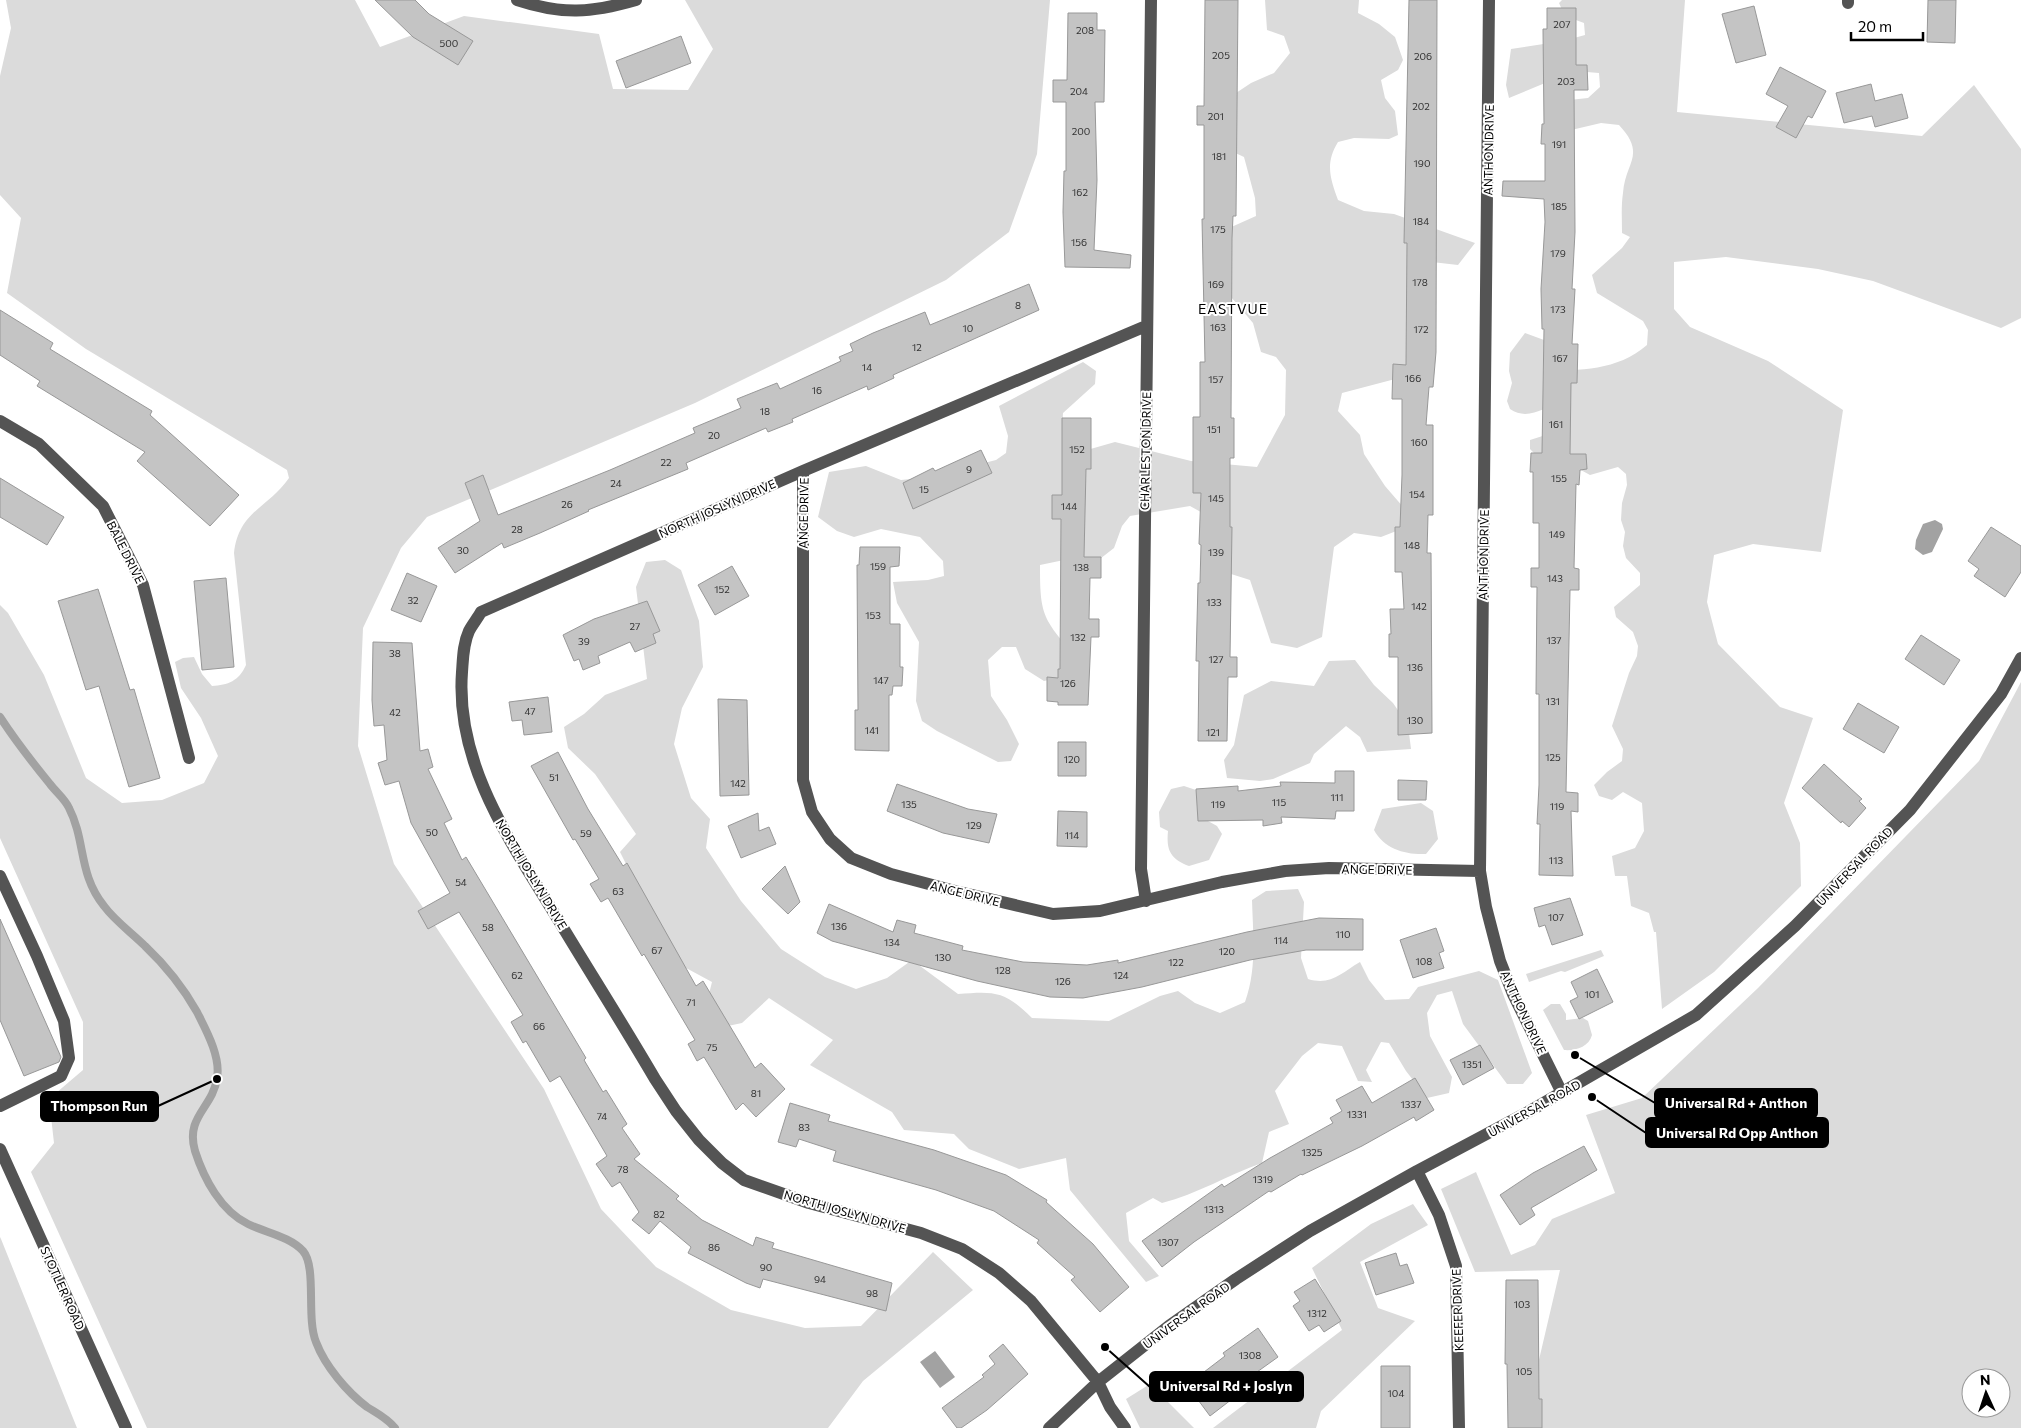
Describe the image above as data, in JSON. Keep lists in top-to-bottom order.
{
  "streets": {
    "street": [
      "ANTHON DRIVE",
      "CHARLESTON DRIVE",
      "NORTH JOSLYN DRIVE",
      "ANGE DRIVE",
      "BALE DRIVE",
      "UNIVERSAL ROAD",
      "STOTLER ROAD",
      "KEEFER DRIVE"
    ]
  },
  "crossings": [
    ["ANTHON DRIVE", "ANGE DRIVE"],
    ["ANTHON DRIVE", "UNIVERSAL ROAD"],
    ["CHARLESTON DRIVE", "NORTH JOSLYN DRIVE"],
    ["CHARLESTON DRIVE", "ANGE DRIVE"],
    ["NORTH JOSLYN DRIVE", "ANGE DRIVE"],
    ["NORTH JOSLYN DRIVE", "UNIVERSAL ROAD"],
    ["UNIVERSAL ROAD", "KEEFER DRIVE"]
  ],
  "districts": ["EASTVUE"],
  "places": [
    "Universal Rd + Anthon",
    "Thompson Run",
    "Universal Rd Opp Anthon",
    "Universal Rd + Joslyn"
  ],
  "house_numbers": [
    "207",
    "208",
    "500",
    "205",
    "206",
    "203",
    "204",
    "202",
    "201",
    "200",
    "191",
    "181",
    "190",
    "162",
    "185",
    "184",
    "175",
    "156",
    "179",
    "178",
    "169",
    "8",
    "173",
    "163",
    "10",
    "172",
    "12",
    "167",
    "14",
    "166",
    "157",
    "16",
    "18",
    "161",
    "151",
    "20",
    "160",
    "152",
    "22",
    "9",
    "155",
    "24",
    "15",
    "154",
    "145",
    "26",
    "144",
    "28",
    "149",
    "148",
    "30",
    "139",
    "159",
    "138",
    "143",
    "152",
    "32",
    "133",
    "142",
    "153",
    "27",
    "132",
    "137",
    "39",
    "38",
    "127",
    "136",
    "147",
    "126",
    "131",
    "47",
    "42",
    "130",
    "141",
    "121",
    "125",
    "120",
    "51",
    "142",
    "111",
    "115",
    "135",
    "119",
    "119",
    "129",
    "50",
    "59",
    "114",
    "113",
    "54",
    "63",
    "107",
    "136",
    "58",
    "110",
    "114",
    "134",
    "67",
    "120",
    "130",
    "108",
    "122",
    "128",
    "62",
    "124",
    "126",
    "101",
    "71",
    "66",
    "75",
    "1351",
    "81",
    "1337",
    "1331",
    "74",
    "83",
    "1325",
    "78",
    "1319",
    "1313",
    "82",
    "1307",
    "86",
    "90",
    "94",
    "98",
    "103",
    "1312",
    "1308",
    "105",
    "104"
  ],
  "scale_bar": "20 m",
  "north": "top"
}
